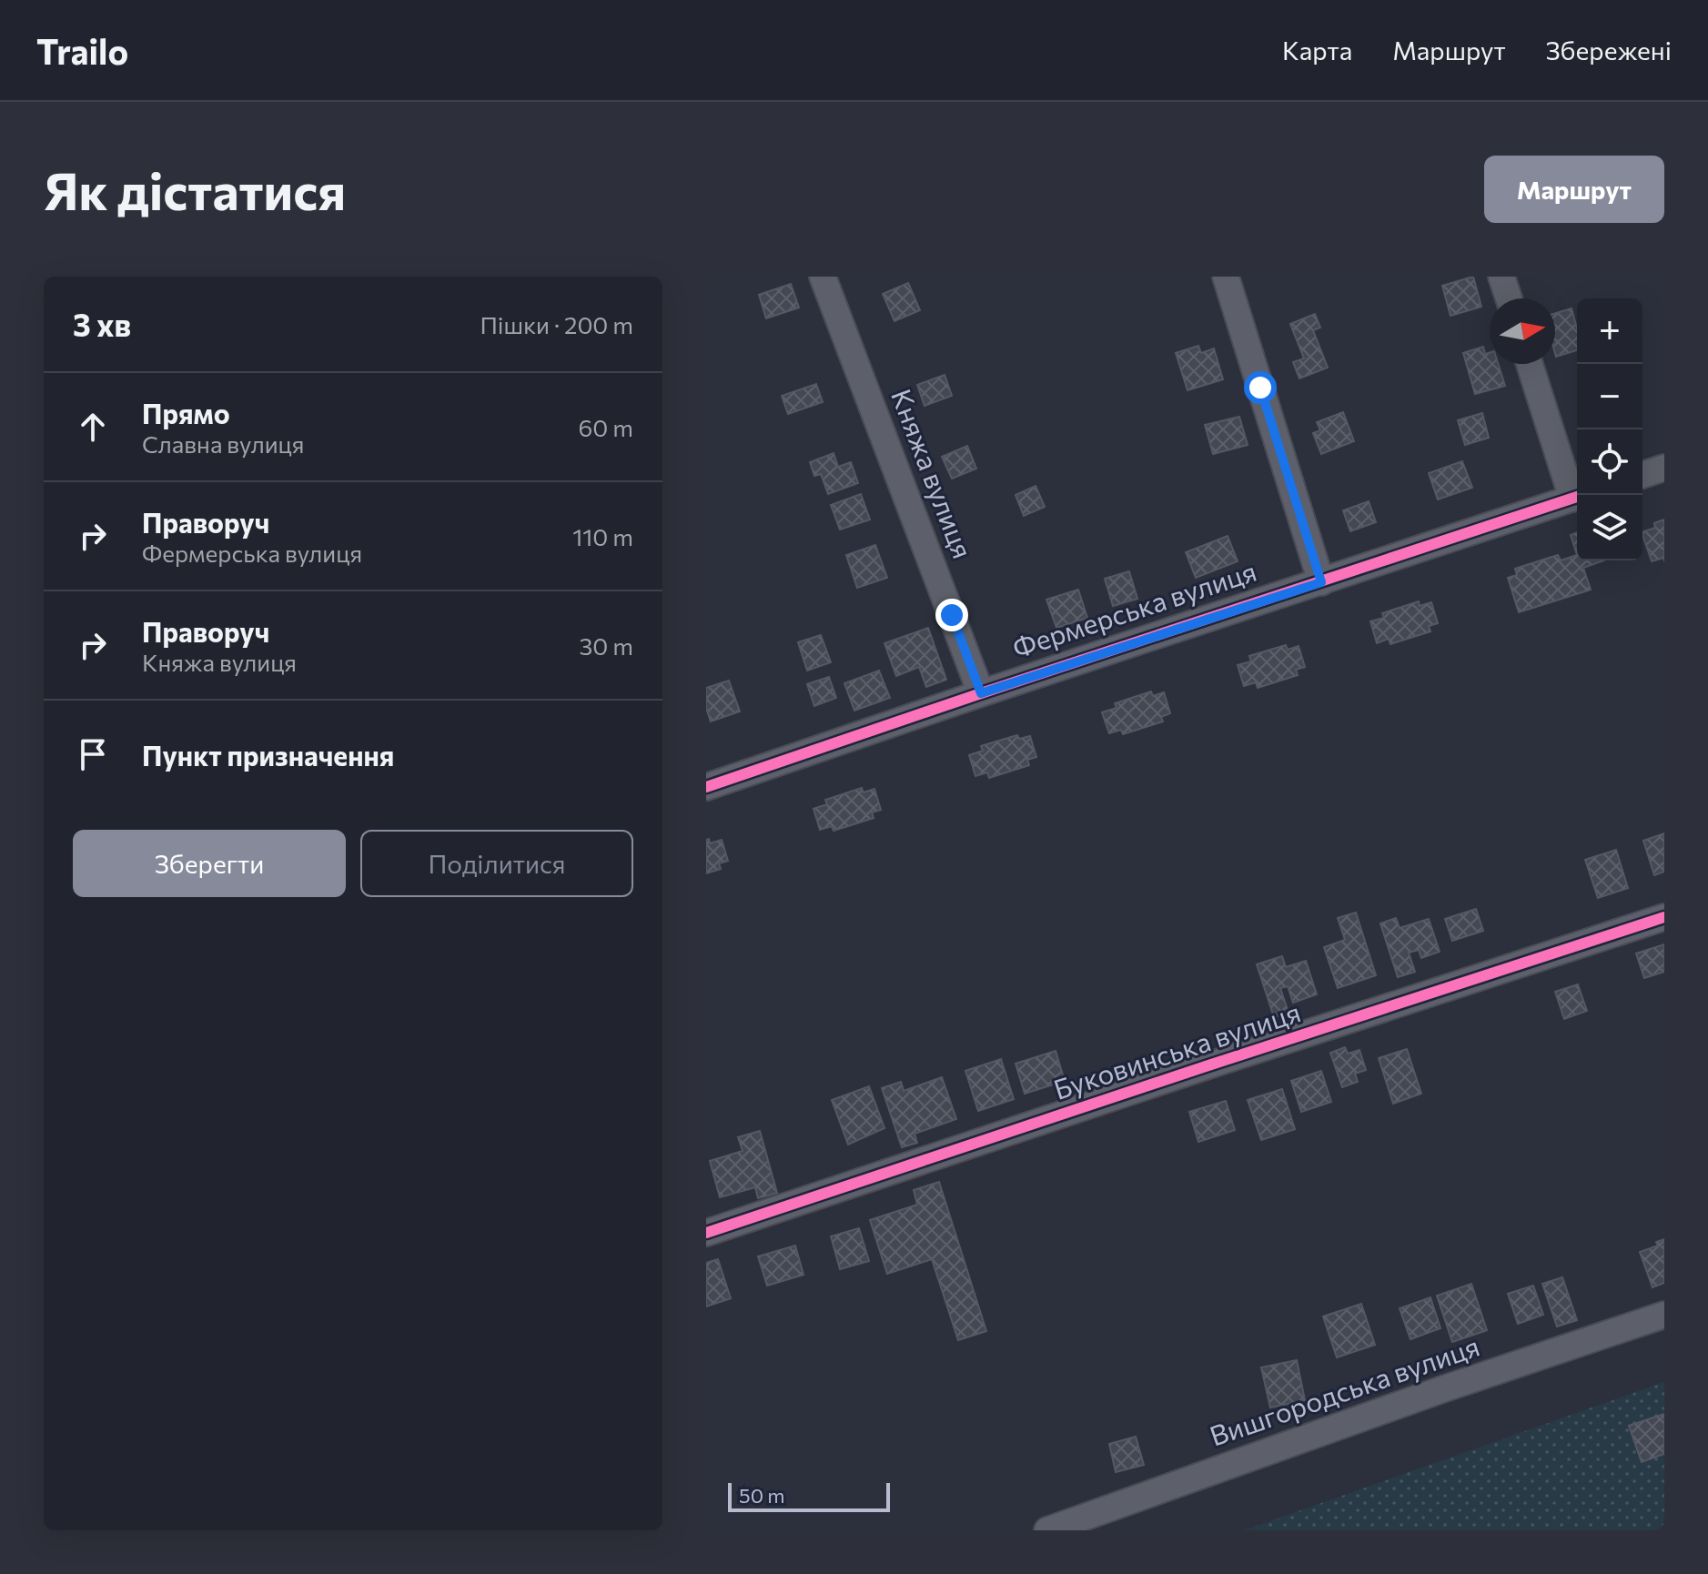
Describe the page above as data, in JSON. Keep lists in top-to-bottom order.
{
  "streets": {
    "street": [
      "Княжа вулиця",
      "Фермерська вулиця",
      "Буковинська вулиця",
      "Вишгородська вулиця"
    ]
  },
  "crossings": [
    ["Княжа вулиця", "Фермерська вулиця"]
  ],
  "scale_bar": "50 m",
  "north": "right",
  "page": {
    "header": "Trailo",
    "nav": ["Карта", "Маршрут", "Збережені"],
    "buttons": [
      "Маршрут",
      ["Зберегти", "Поділитися"]
    ],
    "title": "Як дістатися",
    "heading": ["3 хв", "Пішки · 200 m"],
    "map_buttons": ["+", "−"],
    "list": [
      ["Прямо", "Славна вулиця", "60 m"],
      ["Праворуч", "Фермерська вулиця", "110 m"],
      ["Праворуч", "Княжа вулиця", "30 m"],
      "Пункт призначення"
    ],
    "scale": "50 m"
  }
}
